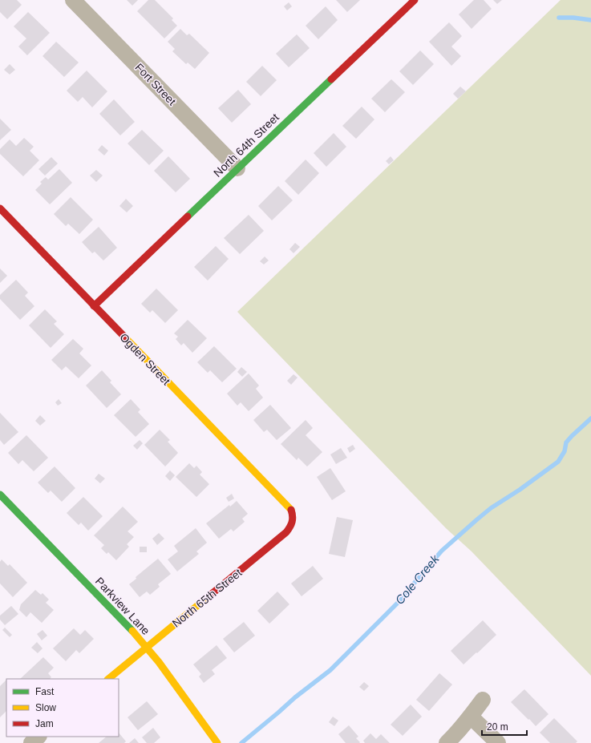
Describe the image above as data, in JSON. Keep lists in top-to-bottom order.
{
  "streets": {
    "street": [
      "Fort Street",
      "North 64th Street",
      "Ogden Street",
      "North 65th Street",
      "Parkview Lane"
    ]
  },
  "crossings": [
    ["Fort Street", "North 64th Street"],
    ["North 64th Street", "Ogden Street"],
    ["Ogden Street", "North 65th Street"],
    ["North 65th Street", "Parkview Lane"]
  ],
  "water": ["Cole Creek"],
  "legend": ["Fast", "Slow", "Jam"],
  "scale_bar": "20 m"
}
